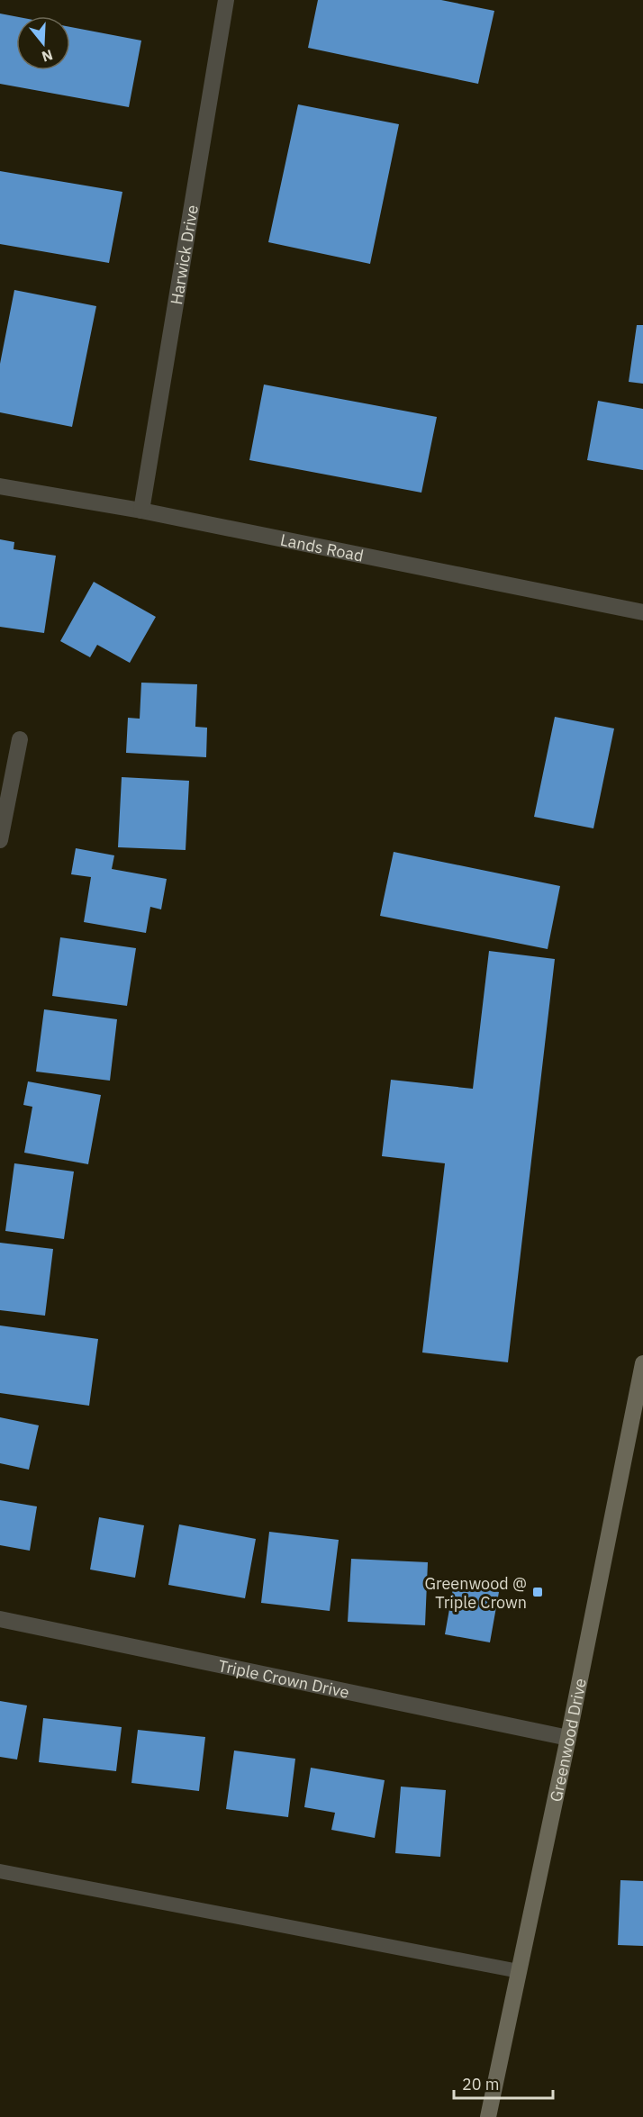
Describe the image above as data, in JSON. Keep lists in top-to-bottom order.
{
  "streets": {
    "main road": ["Greenwood Drive"],
    "street": ["Harwick Drive", "Lands Road", "Triple Crown Drive"]
  },
  "crossings": [
    ["Harwick Drive", "Lands Road"],
    ["Triple Crown Drive", "Greenwood Drive"]
  ],
  "places": {
    "transit": ["Greenwood @ Triple Crown"]
  },
  "scale_bar": "20 m",
  "north": "bottom"
}
